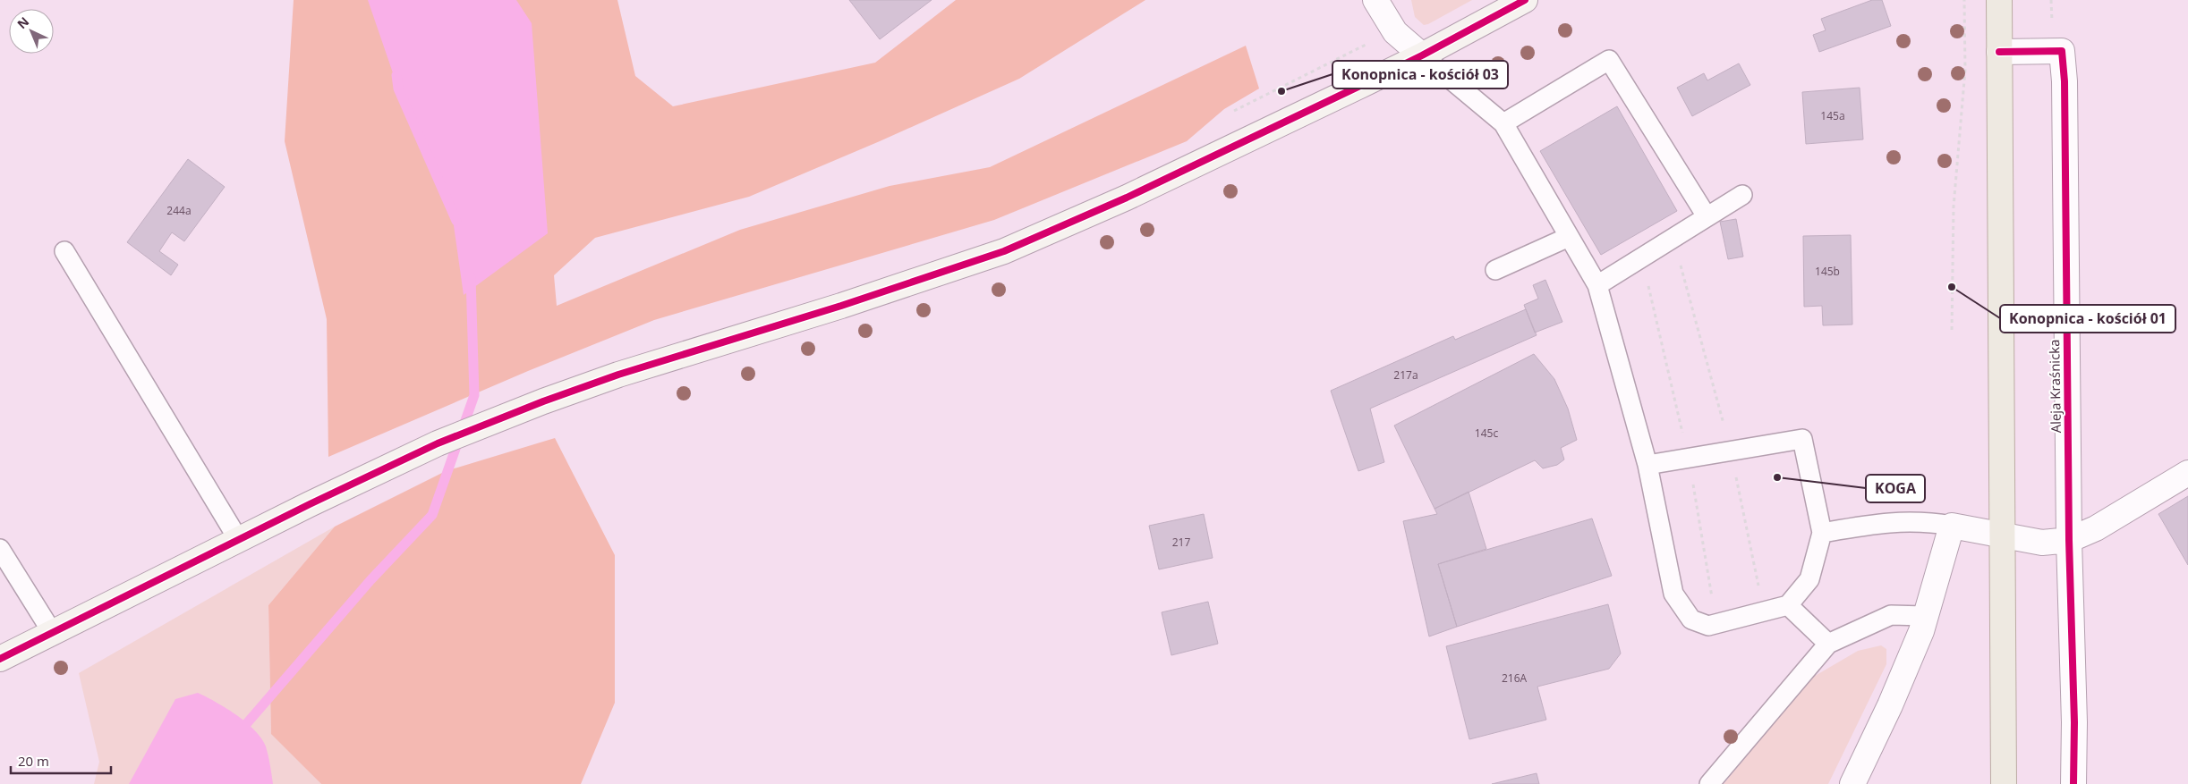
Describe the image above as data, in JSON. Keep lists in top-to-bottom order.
{
  "streets": {
    "street": ["Aleja Kraśnicka"]
  },
  "places": ["Konopnica - kościół 03", "Konopnica - kościół 01", "KOGA"],
  "house_numbers": [
    "145a",
    "244a",
    "145b",
    "217a",
    "145c",
    "217",
    "216A"
  ],
  "scale_bar": "20 m",
  "north": "top left"
}
